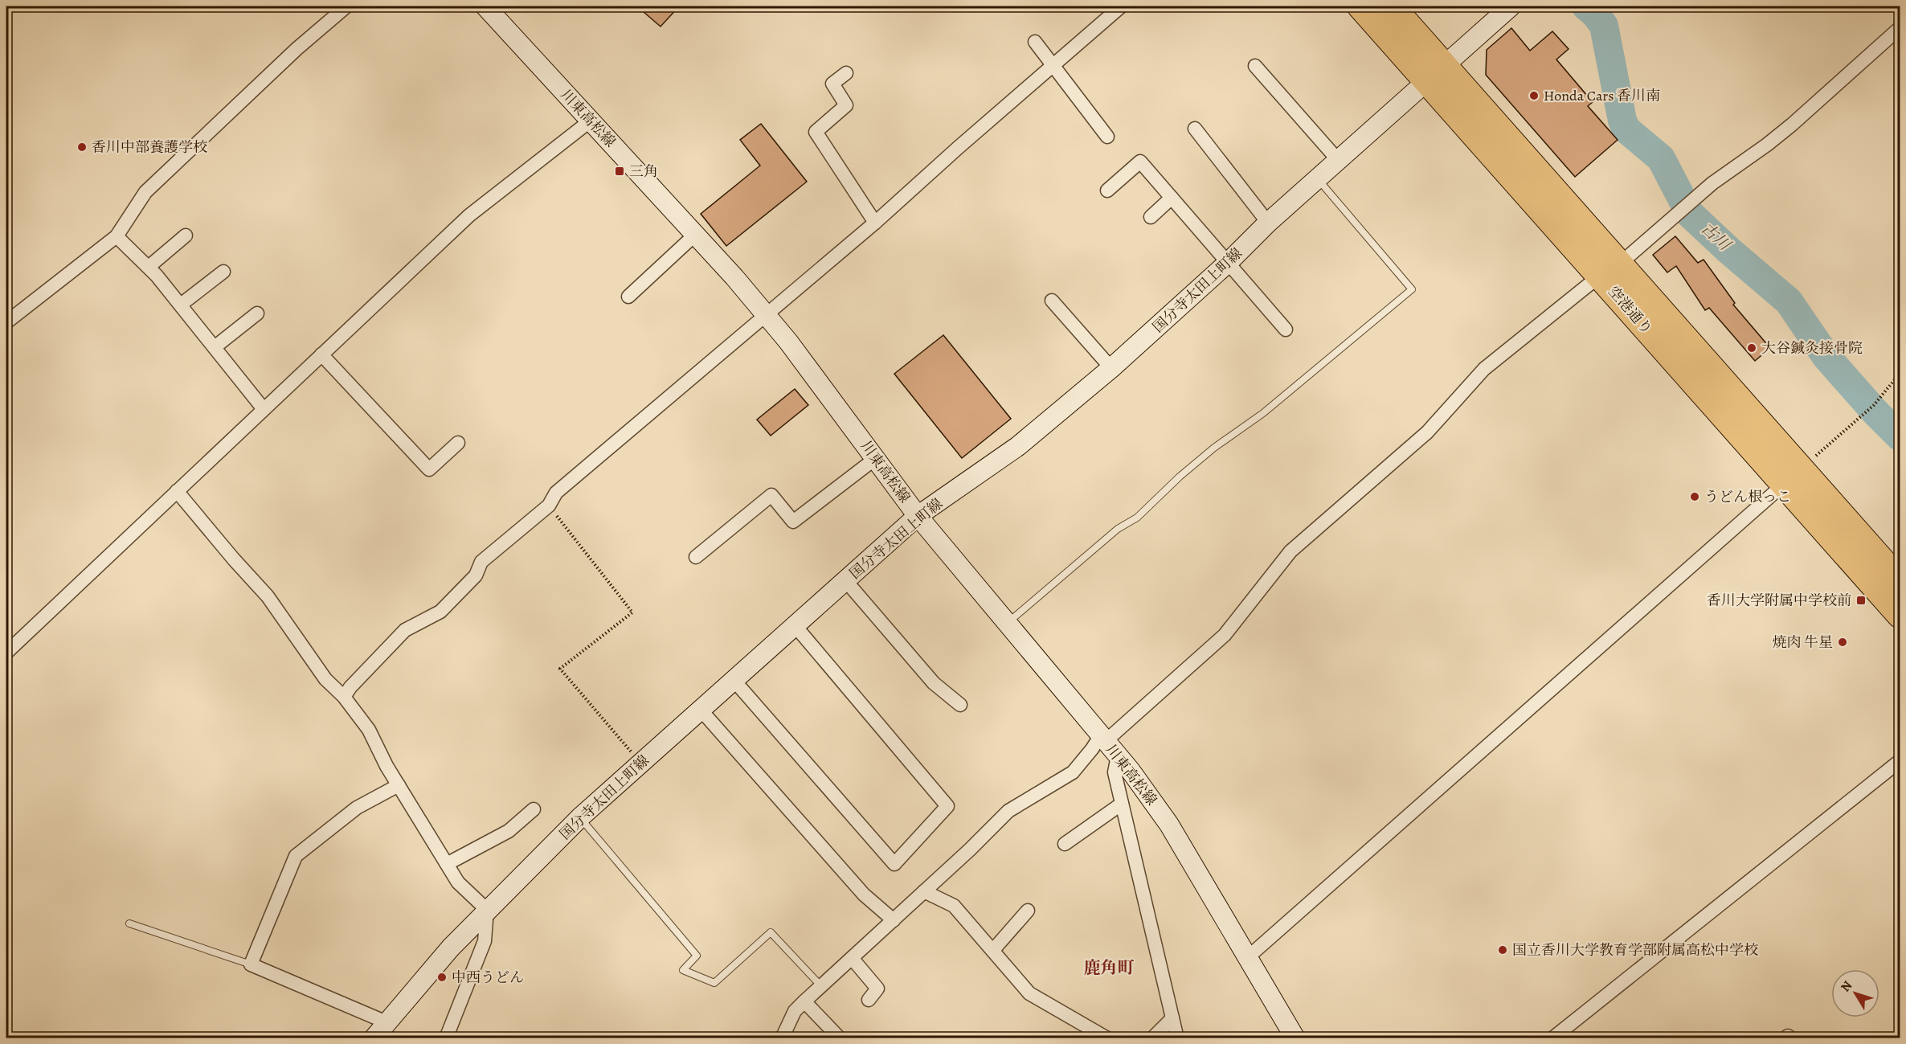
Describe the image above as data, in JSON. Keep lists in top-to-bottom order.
{
  "streets": {
    "highway": ["空港通り"],
    "main road": ["川東高松線", "国分寺太田上町線"]
  },
  "crossings": [
    ["川東高松線", "国分寺太田上町線"],
    ["国分寺太田上町線", "空港通り"]
  ],
  "districts": ["鹿角町"],
  "water": ["古川"],
  "places": {
    "other": [
      "Honda Cars 香川南",
      "香川中部養護学校",
      "大谷鍼灸接骨院",
      "うどん根っこ",
      "焼肉 牛星",
      "国立香川大学教育学部附属高松中学校",
      "中西うどん"
    ],
    "transit": ["三角", "香川大学附属中学校前"]
  },
  "north": "top left"
}
